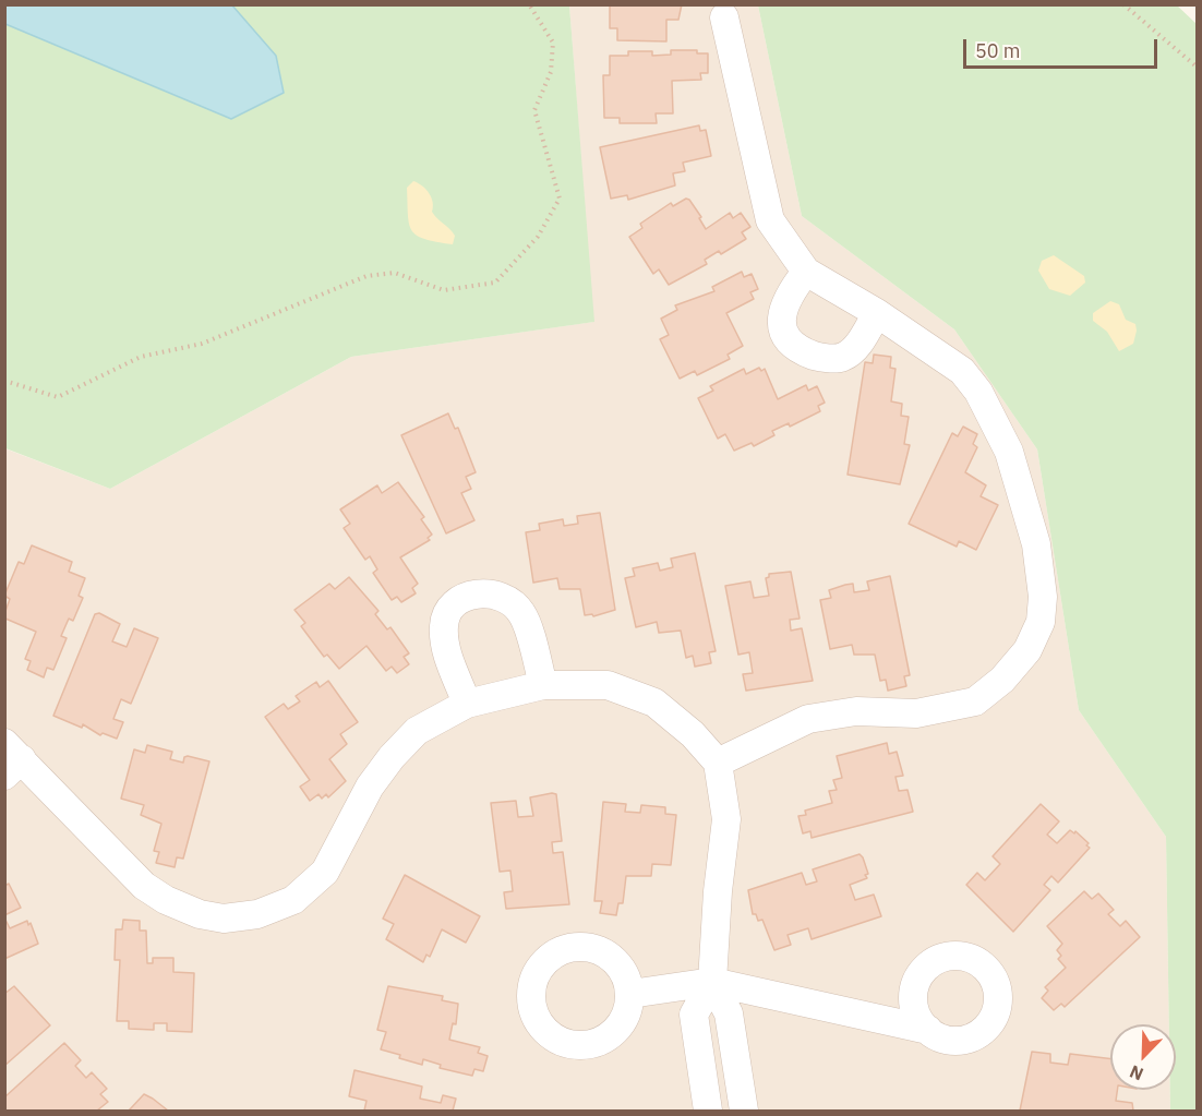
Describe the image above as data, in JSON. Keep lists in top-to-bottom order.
{
  "scale_bar": "50 m",
  "north": "bottom left"
}
